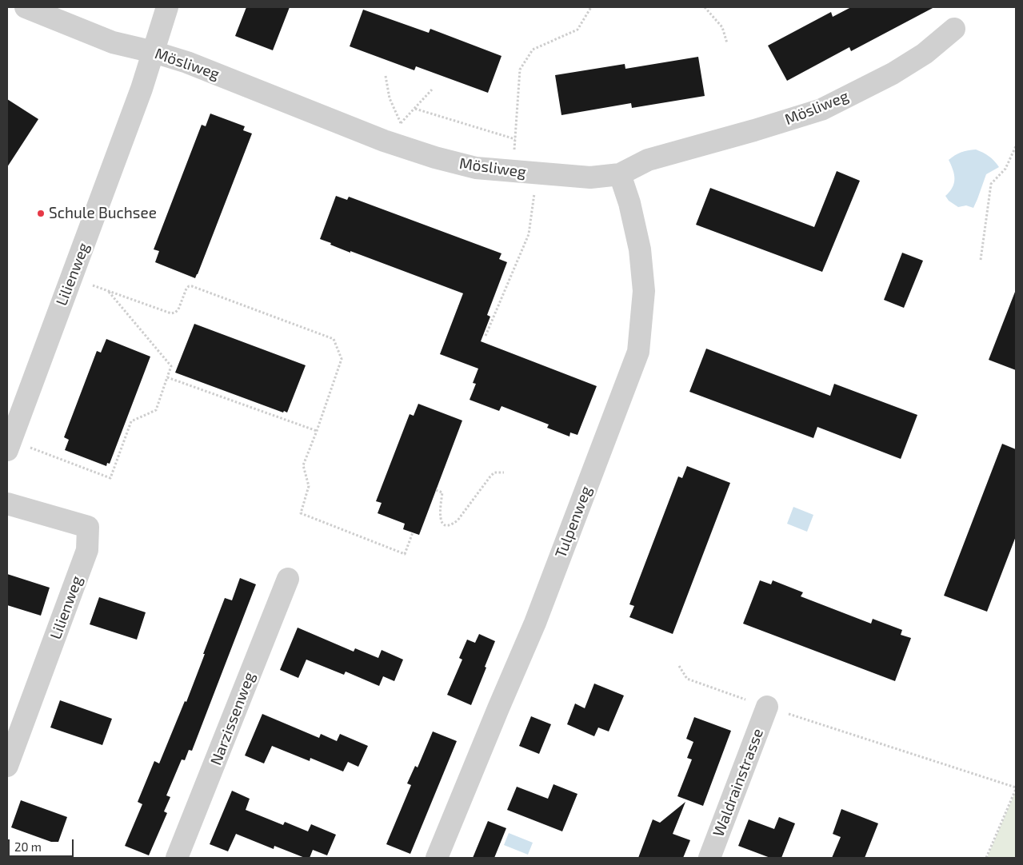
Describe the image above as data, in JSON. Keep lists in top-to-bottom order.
{
  "streets": {
    "street": [
      "Mösliweg",
      "Lilienweg",
      "Tulpenweg",
      "Narzissenweg",
      "Waldrainstrasse"
    ]
  },
  "crossings": [
    ["Mösliweg", "Lilienweg"],
    ["Mösliweg", "Tulpenweg"]
  ],
  "places": ["Schule Buchsee"],
  "scale_bar": "20 m"
}
